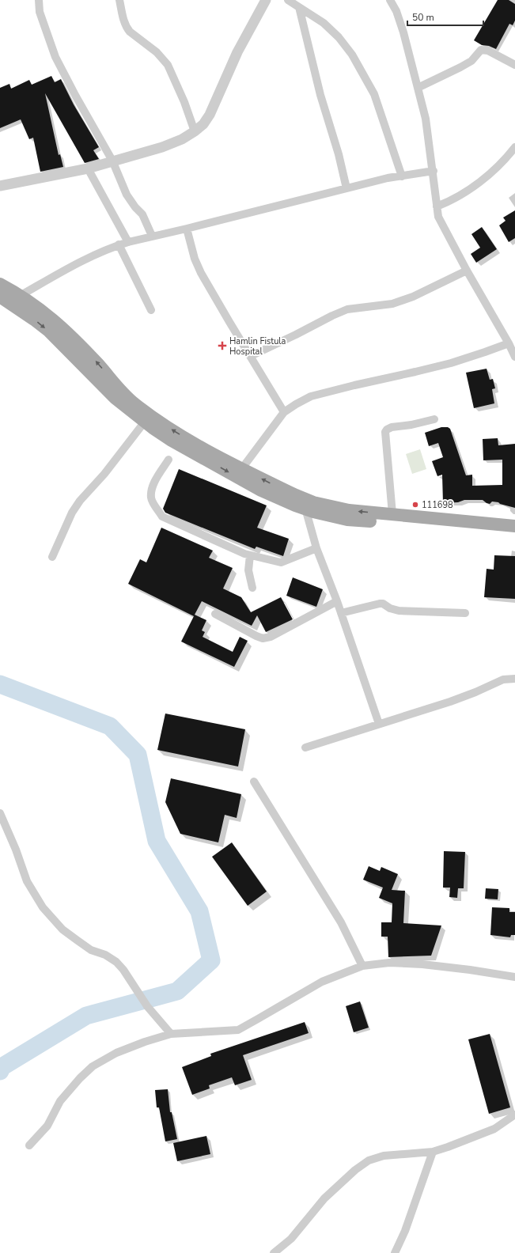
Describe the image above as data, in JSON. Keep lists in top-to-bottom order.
{
  "places": {
    "health": ["Hamlin Fistula Hospital"],
    "other": ["111698"]
  },
  "scale_bar": "50 m"
}
